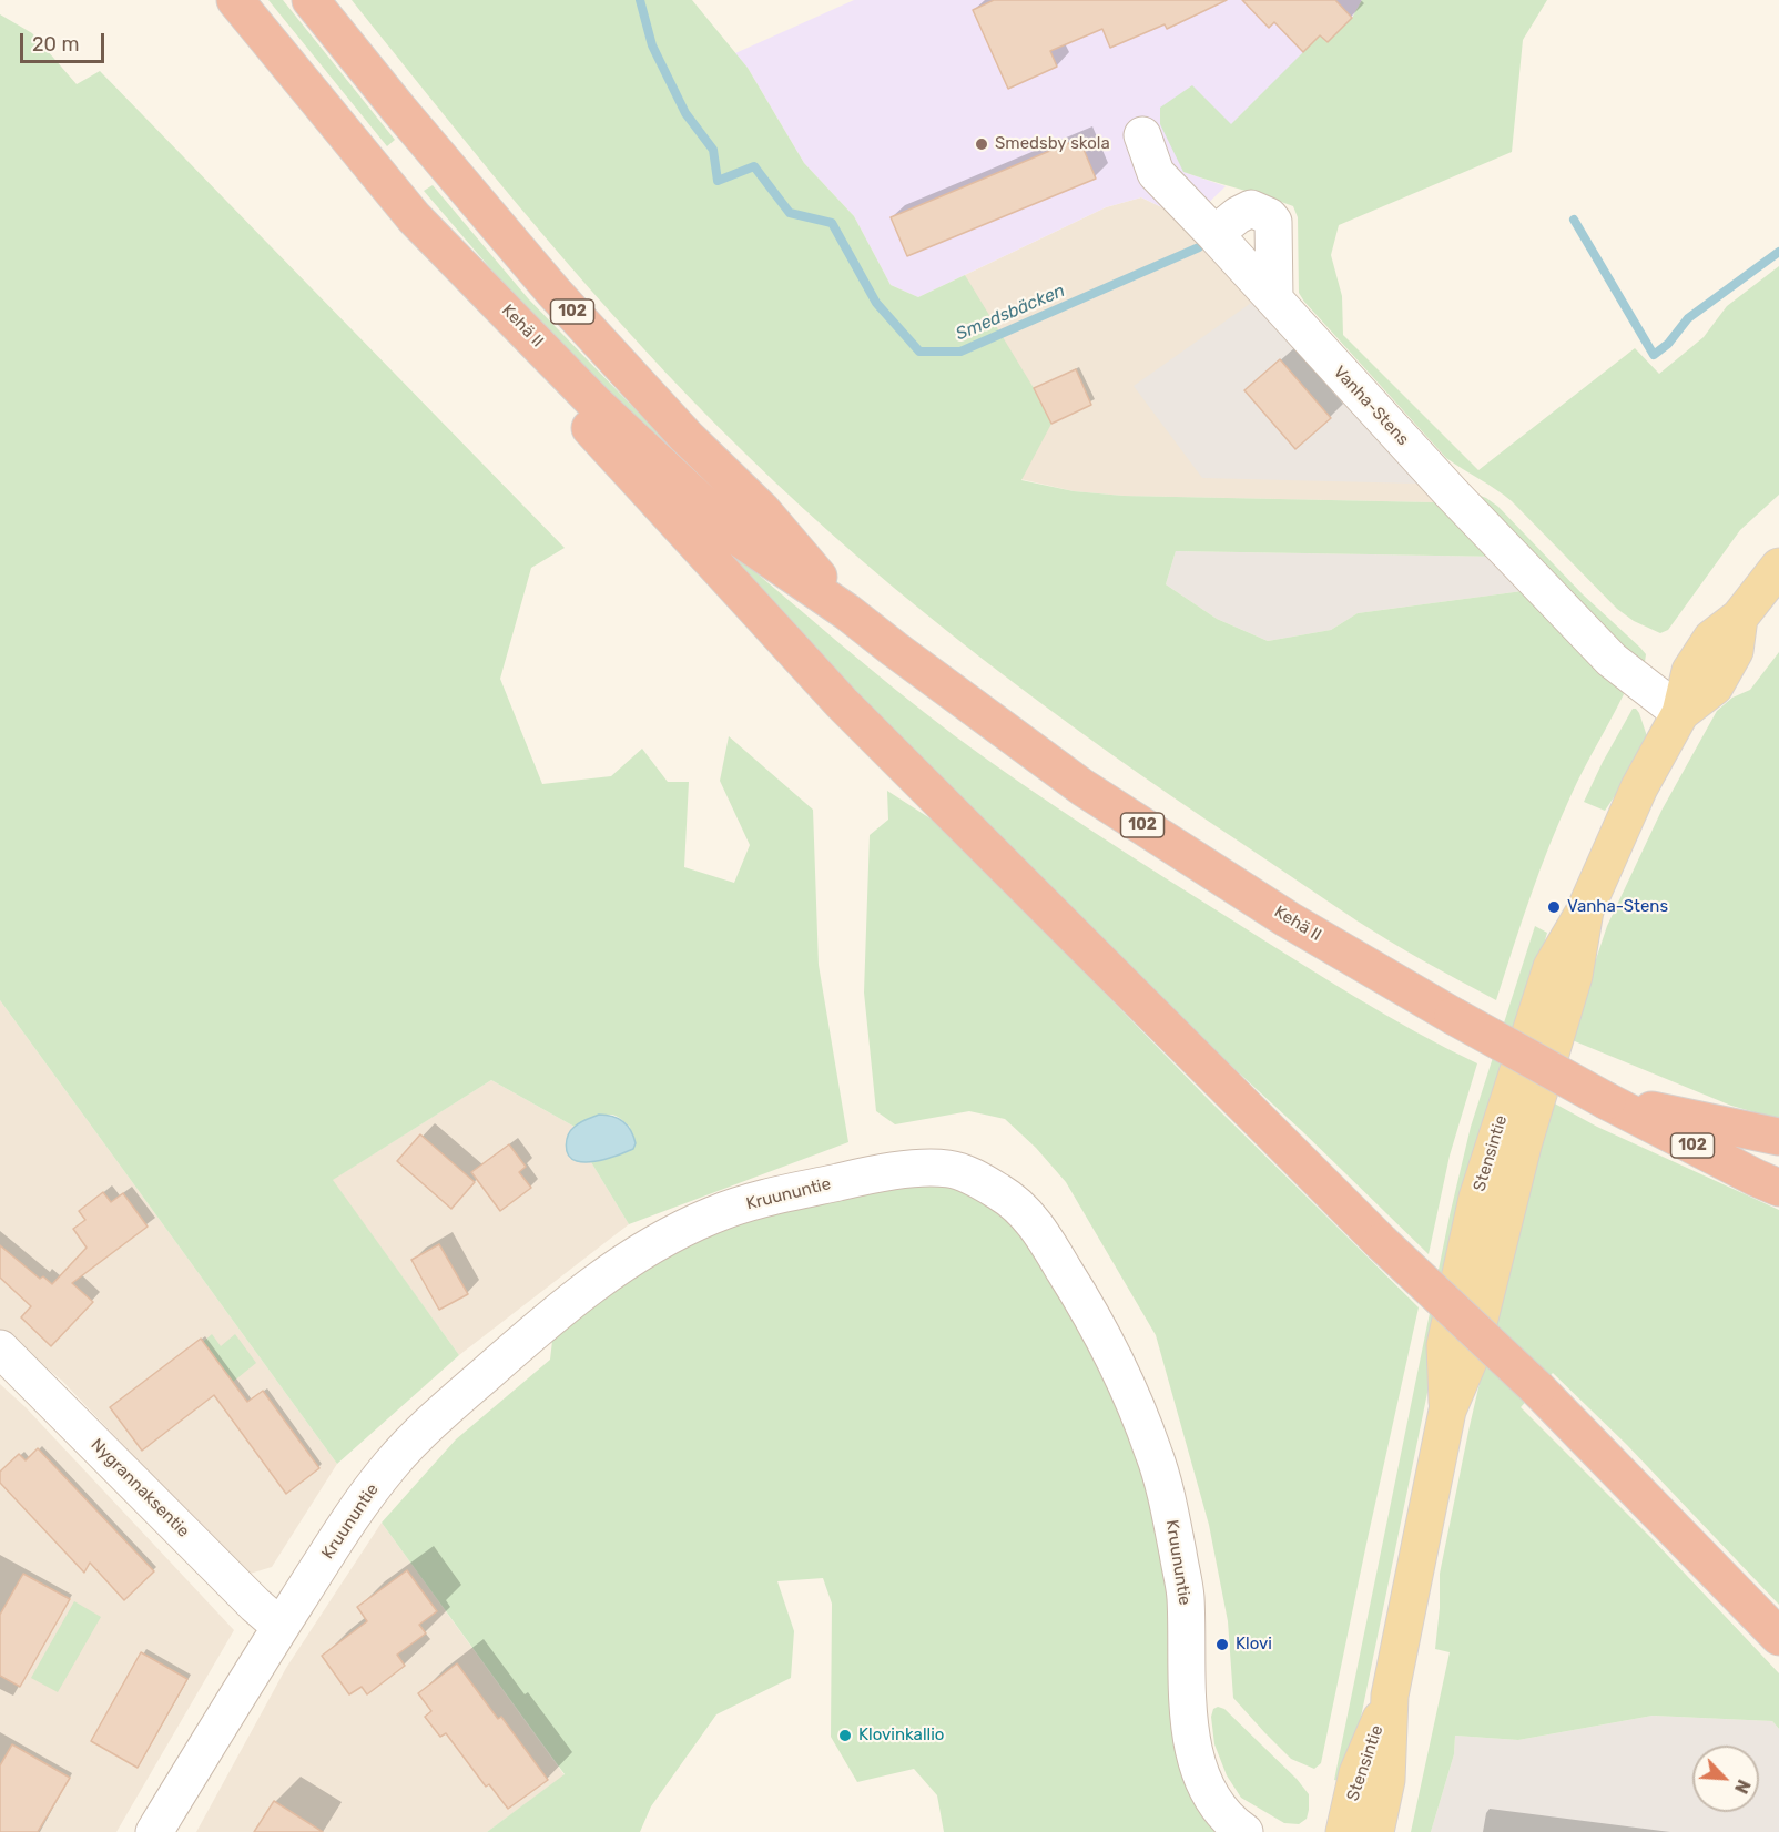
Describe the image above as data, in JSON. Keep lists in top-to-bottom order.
{
  "streets": {
    "highway": ["102", "Kehä II"],
    "main road": ["Stensintie"],
    "street": ["Vanha-Stens", "Kruununtie", "Nygrannaksentie"]
  },
  "crossings": [
    ["Vanha-Stens", "Stensintie"],
    ["Kruununtie", "Nygrannaksentie"]
  ],
  "water": ["Smedsbäcken"],
  "places": [
    "Smedsby skola",
    "Vanha-Stens",
    "Klovi",
    "Klovinkallio"
  ],
  "scale_bar": "20 m",
  "north": "bottom right"
}
